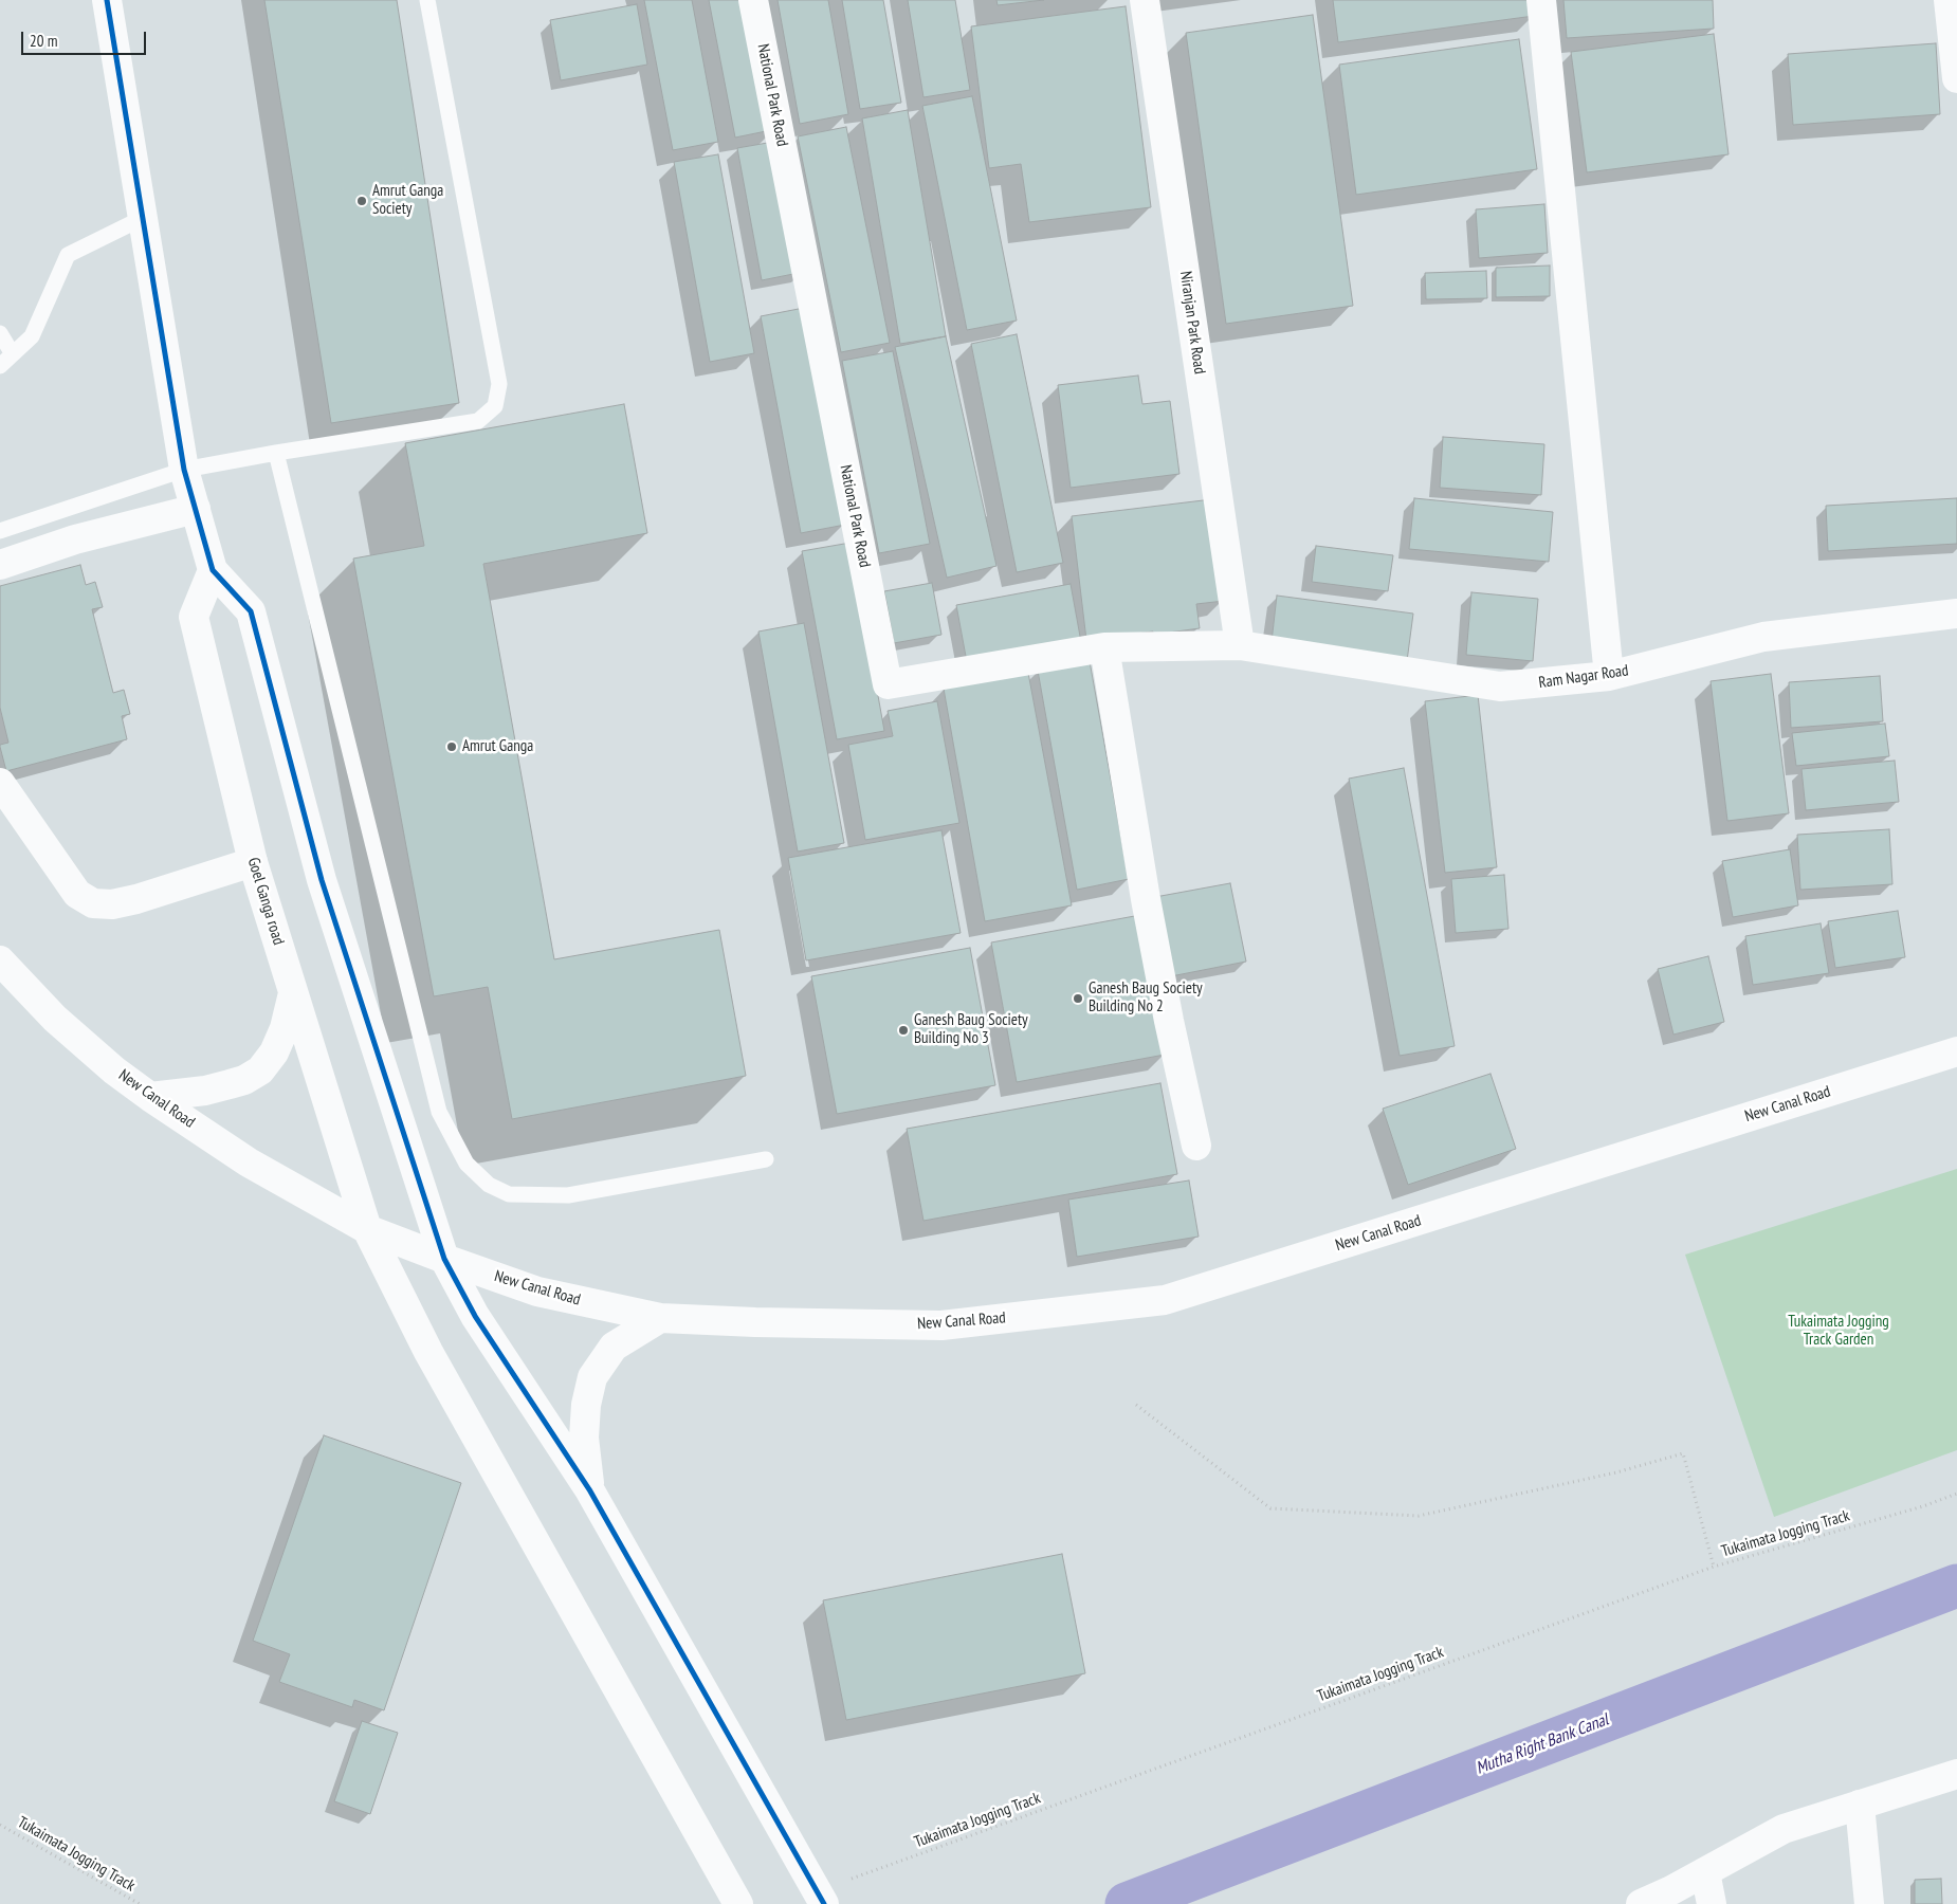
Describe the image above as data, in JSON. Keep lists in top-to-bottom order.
{
  "streets": {
    "street": [
      "National Park Road",
      "Niranjan Park Road",
      "Ram Nagar Road",
      "Goel Ganga road",
      "New Canal Road"
    ],
    "path": ["Tukaimata Jogging Track"]
  },
  "crossings": [
    ["National Park Road", "Niranjan Park Road"],
    ["National Park Road", "Ram Nagar Road"],
    ["Niranjan Park Road", "Ram Nagar Road"],
    ["Goel Ganga road", "New Canal Road"]
  ],
  "water": ["Mutha Right Bank Canal"],
  "parks": ["Tukaimata Jogging Track Garden"],
  "places": [
    "Amrut Ganga Society",
    "Amrut Ganga",
    "Ganesh Baug Society Building No 2",
    "Ganesh Baug Society Building No 3"
  ],
  "scale_bar": "20 m"
}
